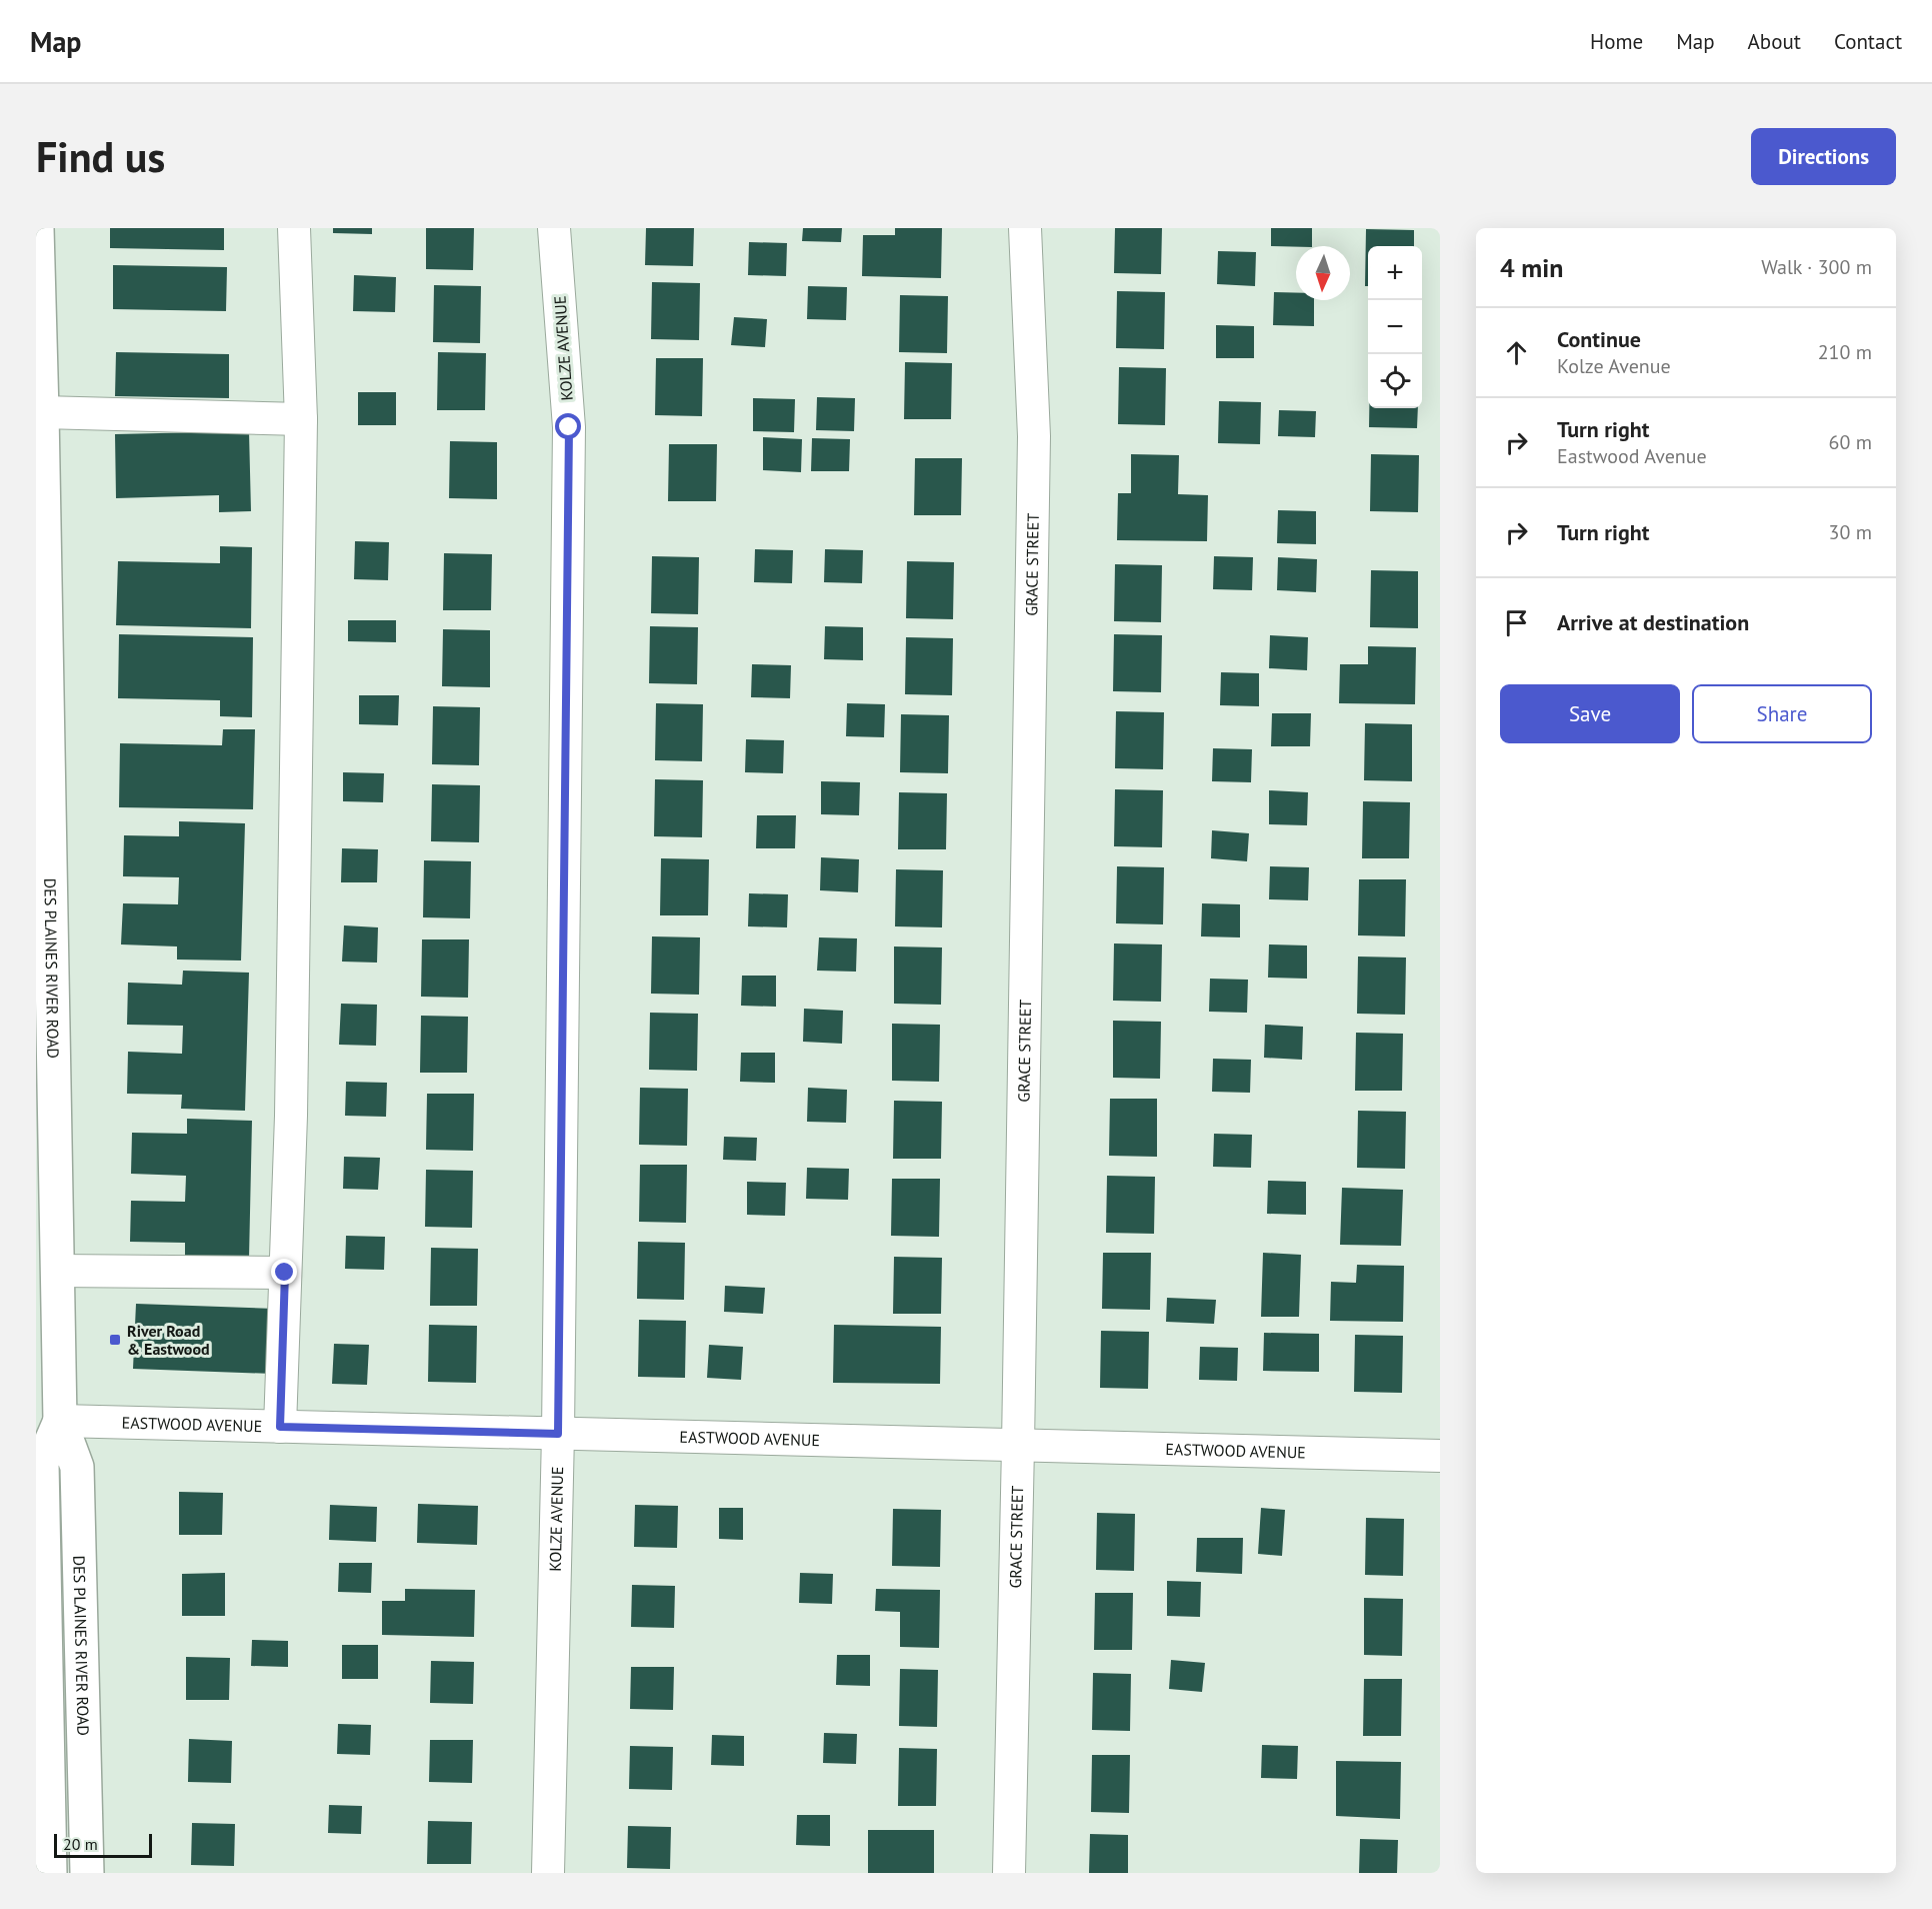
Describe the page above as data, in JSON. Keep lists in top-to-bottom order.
{
  "streets": {
    "main road": ["DES PLAINES RIVER ROAD"],
    "street": ["KOLZE AVENUE", "GRACE STREET", "EASTWOOD AVENUE"]
  },
  "crossings": [
    ["KOLZE AVENUE", "EASTWOOD AVENUE"],
    ["GRACE STREET", "EASTWOOD AVENUE"],
    ["DES PLAINES RIVER ROAD", "EASTWOOD AVENUE"]
  ],
  "places": {
    "transit": ["River Road & Eastwood"]
  },
  "scale_bar": "20 m",
  "north": "bottom",
  "page": {
    "header": "Map",
    "nav": [
      "Home",
      "Map",
      "About",
      "Contact"
    ],
    "buttons": [
      "Directions",
      ["Save", "Share"]
    ],
    "title": "Find us",
    "heading": ["4 min", "Walk · 300 m"],
    "map_buttons": ["+", "−"],
    "list": [
      ["Continue", "Kolze Avenue", "210 m"],
      ["Turn right", "Eastwood Avenue", "60 m"],
      ["Turn right", "30 m"],
      "Arrive at destination"
    ],
    "scale": "20 m"
  }
}
